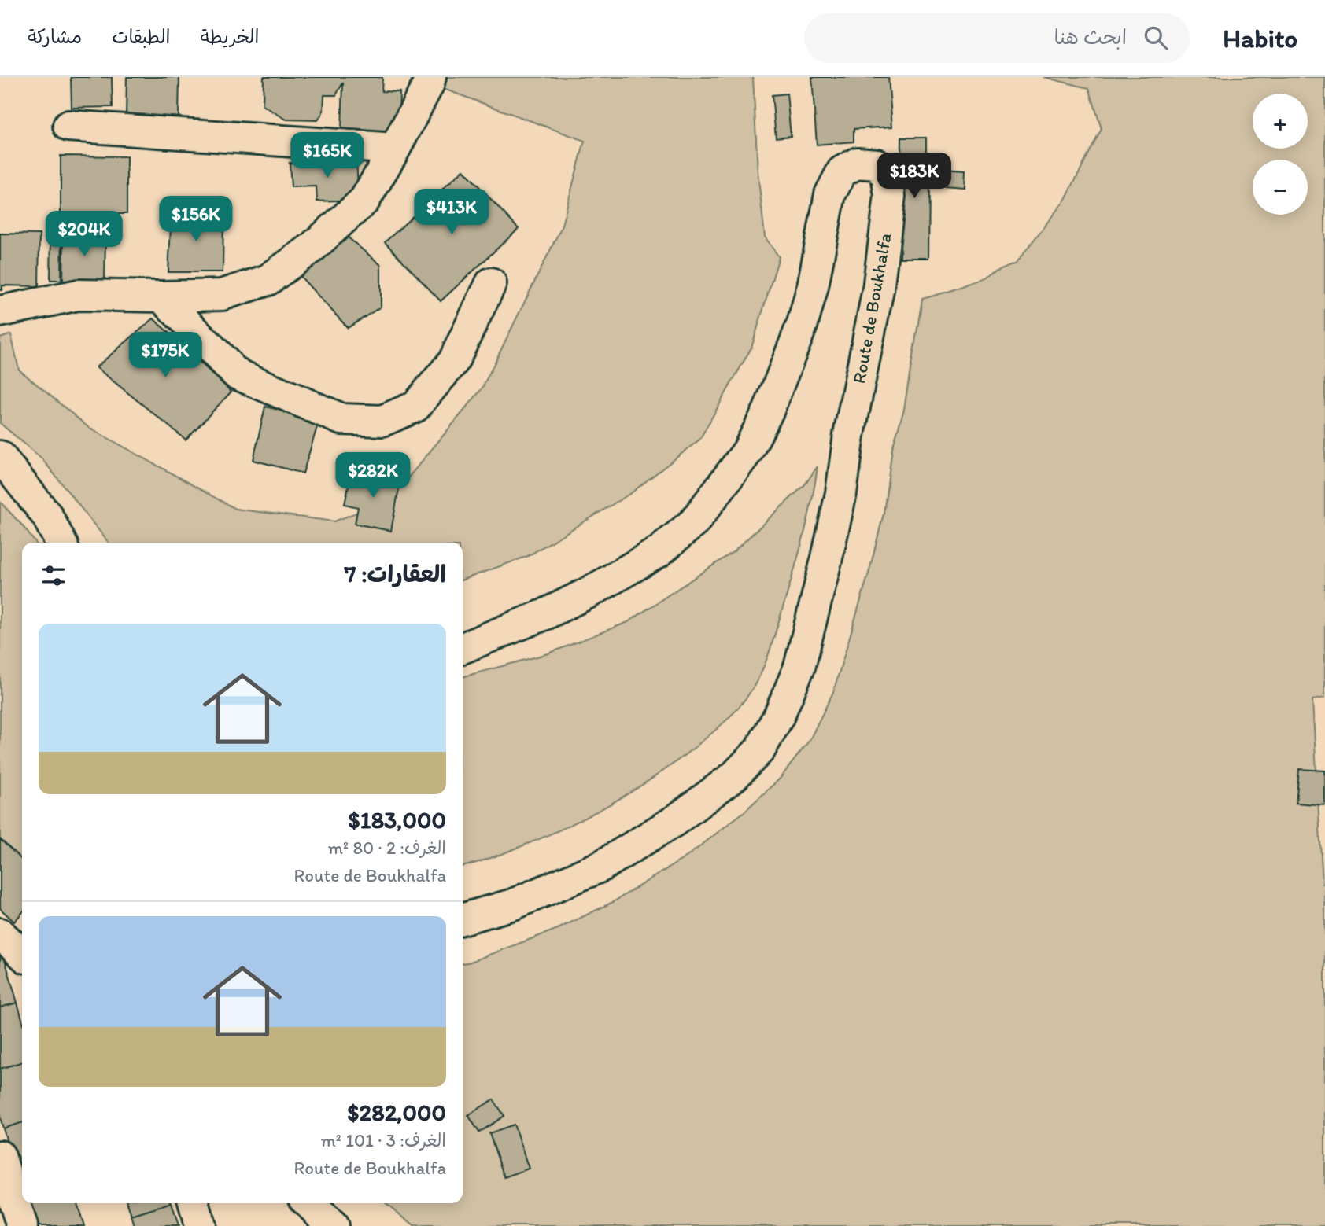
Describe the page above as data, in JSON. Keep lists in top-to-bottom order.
{
  "streets": {
    "main road": ["Route de Boukhalfa"]
  },
  "page": {
    "header": "Habito",
    "search": "ابحث هنا",
    "nav": ["الخريطة", "الطبقات", "مشاركة"],
    "map_buttons": ["+", "−"],
    "price": [
      "$165K",
      "$183K",
      "$413K",
      "$156K",
      "$204K",
      "$175K",
      "$282K"
    ],
    "heading": "العقارات: 7",
    "list": [
      {
        "name": "$183,000",
        "note": "الغرف: 2 · 80 m² · Route de Boukhalfa"
      },
      {
        "name": "$282,000",
        "note": "الغرف: 3 · 101 m² · Route de Boukhalfa"
      }
    ]
  }
}
